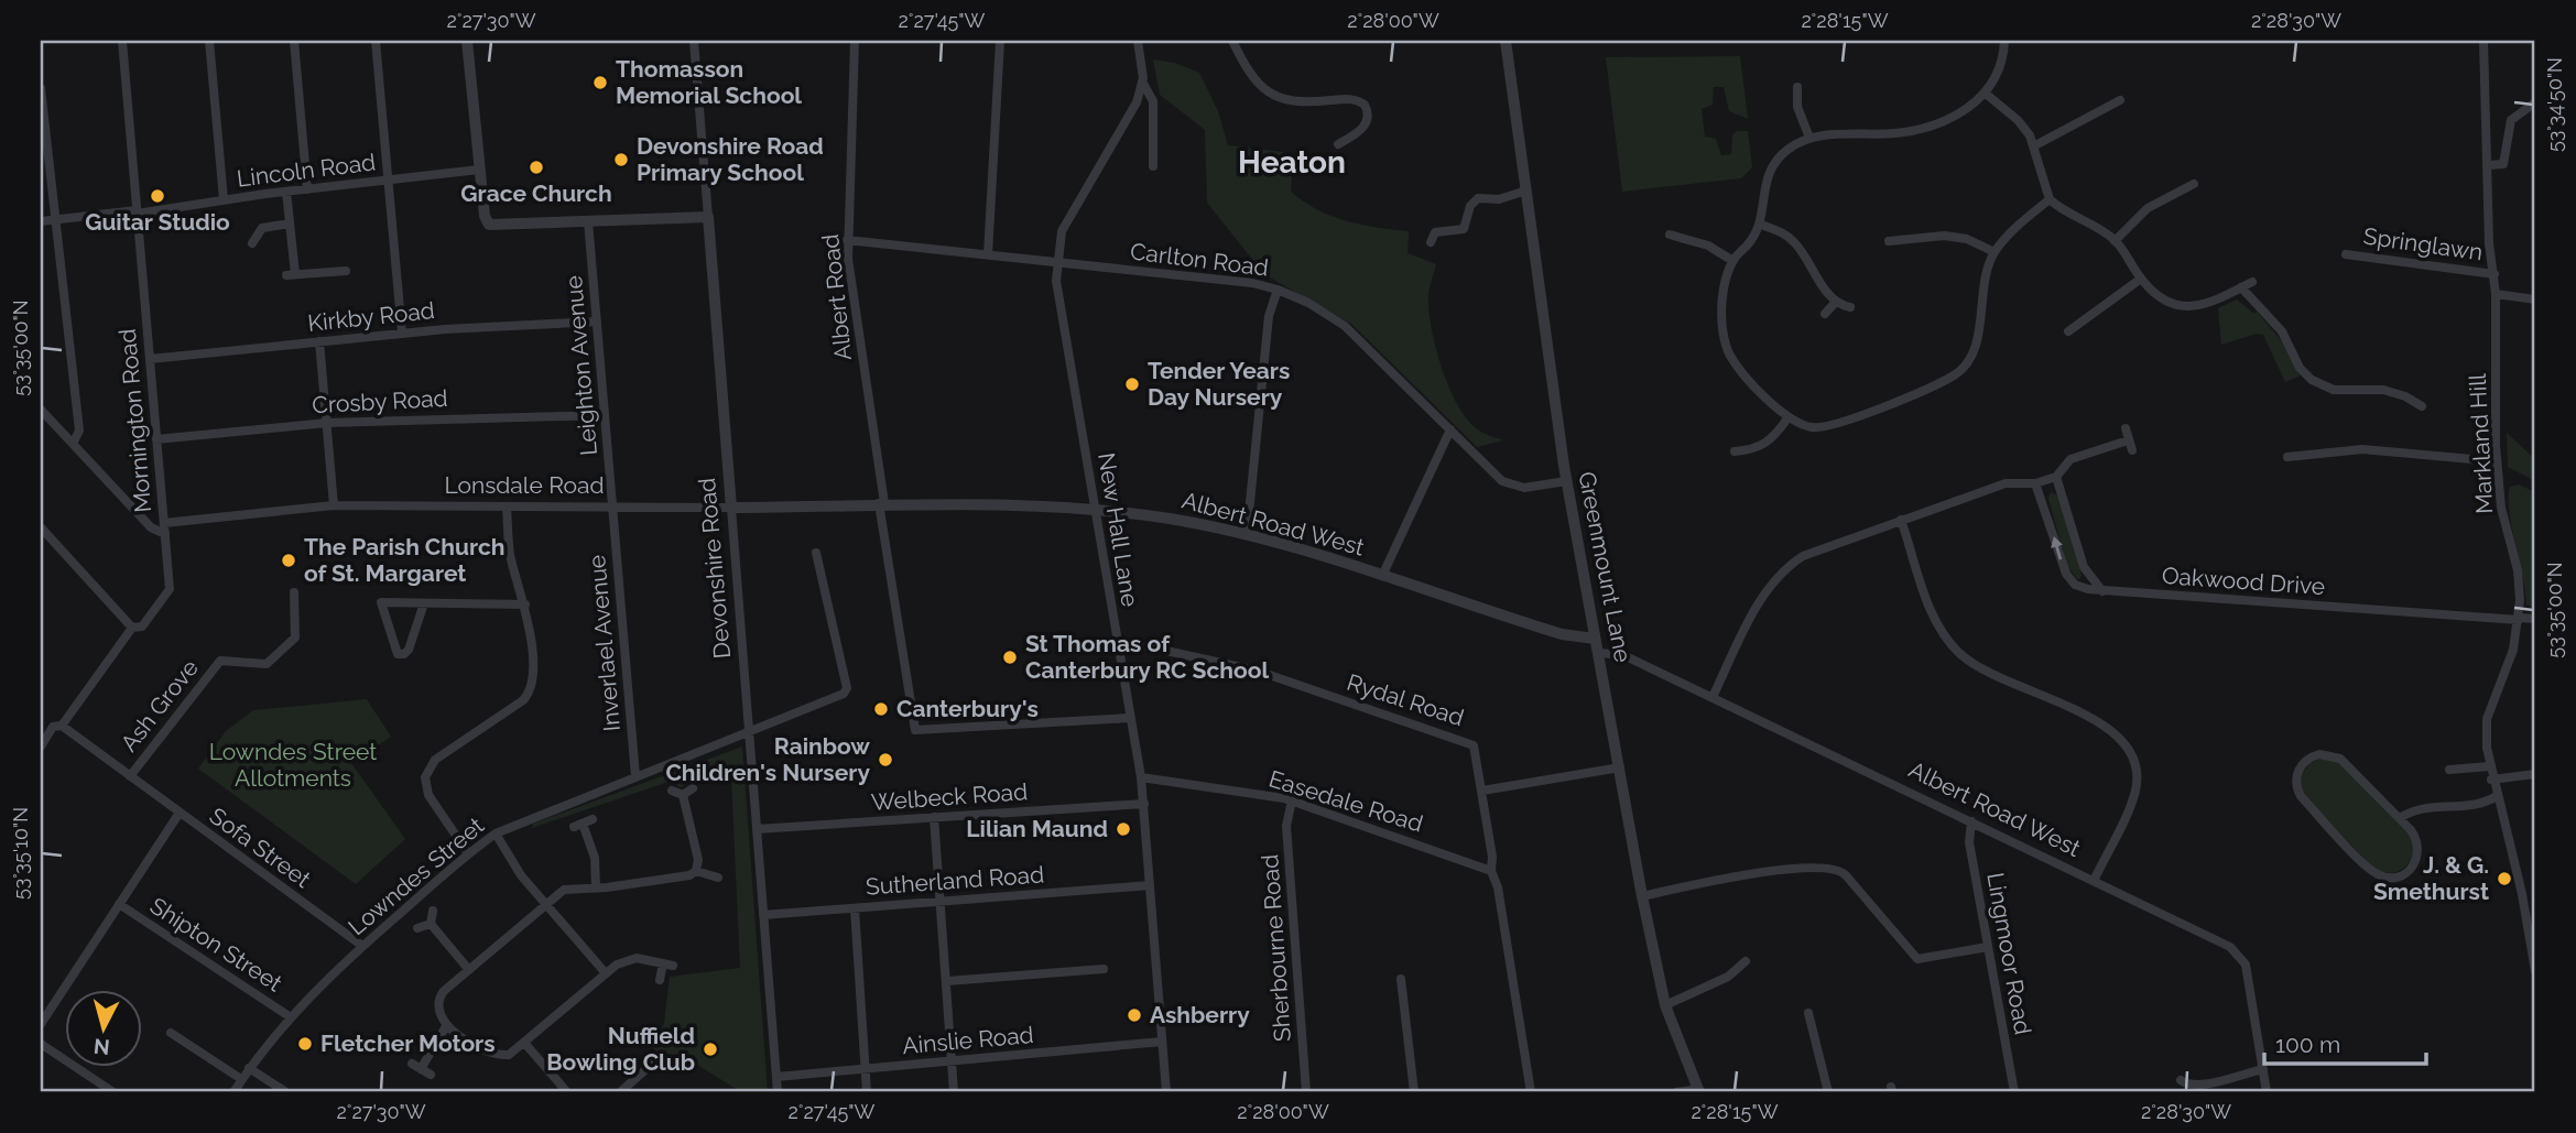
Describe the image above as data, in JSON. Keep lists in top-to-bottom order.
{
  "streets": {
    "street": [
      "Lincoln Road",
      "Springlawn",
      "Carlton Road",
      "Albert Road",
      "Kirkby Road",
      "Leighton Avenue",
      "Crosby Road",
      "Mornington Road",
      "Markland Hill",
      "Lonsdale Road",
      "Albert Road West",
      "New Hall Lane",
      "Greenmount Lane",
      "Devonshire Road",
      "Oakwood Drive",
      "Inverlael Avenue",
      "Rydal Road",
      "Ash Grove",
      "Welbeck Road",
      "Easedale Road",
      "Sofa Street",
      "Lowndes Street",
      "Sutherland Road",
      "Shipton Street",
      "Sherbourne Road",
      "Lingmoor Road",
      "Ainslie Road"
    ]
  },
  "crossings": [
    ["Lincoln Road", "Mornington Road"],
    ["Springlawn", "Markland Hill"],
    ["Carlton Road", "Albert Road"],
    ["Carlton Road", "New Hall Lane"],
    ["Carlton Road", "Greenmount Lane"],
    ["Albert Road", "Lonsdale Road"],
    ["Albert Road", "Albert Road West"],
    ["Albert Road", "New Hall Lane"],
    ["Kirkby Road", "Leighton Avenue"],
    ["Kirkby Road", "Mornington Road"],
    ["Leighton Avenue", "Crosby Road"],
    ["Leighton Avenue", "Lonsdale Road"],
    ["Leighton Avenue", "Inverlael Avenue"],
    ["Crosby Road", "Mornington Road"],
    ["Mornington Road", "Lonsdale Road"],
    ["Mornington Road", "Sofa Street"],
    ["Markland Hill", "Oakwood Drive"],
    ["Lonsdale Road", "Albert Road West"],
    ["Lonsdale Road", "Devonshire Road"],
    ["Lonsdale Road", "Inverlael Avenue"],
    ["Albert Road West", "New Hall Lane"],
    ["Albert Road West", "Greenmount Lane"],
    ["Albert Road West", "Lingmoor Road"],
    ["New Hall Lane", "Rydal Road"],
    ["New Hall Lane", "Welbeck Road"],
    ["New Hall Lane", "Easedale Road"],
    ["New Hall Lane", "Sutherland Road"],
    ["New Hall Lane", "Ainslie Road"],
    ["Devonshire Road", "Welbeck Road"],
    ["Devonshire Road", "Lowndes Street"],
    ["Devonshire Road", "Sutherland Road"],
    ["Devonshire Road", "Ainslie Road"],
    ["Inverlael Avenue", "Lowndes Street"],
    ["Rydal Road", "Easedale Road"],
    ["Ash Grove", "Sofa Street"],
    ["Easedale Road", "Sherbourne Road"],
    ["Sofa Street", "Lowndes Street"],
    ["Lowndes Street", "Shipton Street"]
  ],
  "districts": ["Heaton"],
  "parks": ["Lowndes Street Allotments"],
  "places": [
    "Thomasson Memorial School",
    "Devonshire Road Primary School",
    "Grace Church",
    "Guitar Studio",
    "Tender Years Day Nursery",
    "The Parish Church of St. Margaret",
    "St Thomas of Canterbury RC School",
    "Canterbury's",
    "Rainbow Children's Nursery",
    "Lilian Maund",
    "J. & G. Smethurst",
    "Ashberry",
    "Fletcher Motors",
    "Nuffield Bowling Club"
  ],
  "scale_bar": "100 m",
  "north": "bottom",
  "coordinates": [
    "2°27'30\"W",
    "2°27'45\"W",
    "2°28'00\"W",
    "2°28'15\"W",
    "2°28'30\"W",
    "53°34'50\"N",
    "53°35'00\"N",
    "53°35'10\"N"
  ]
}
